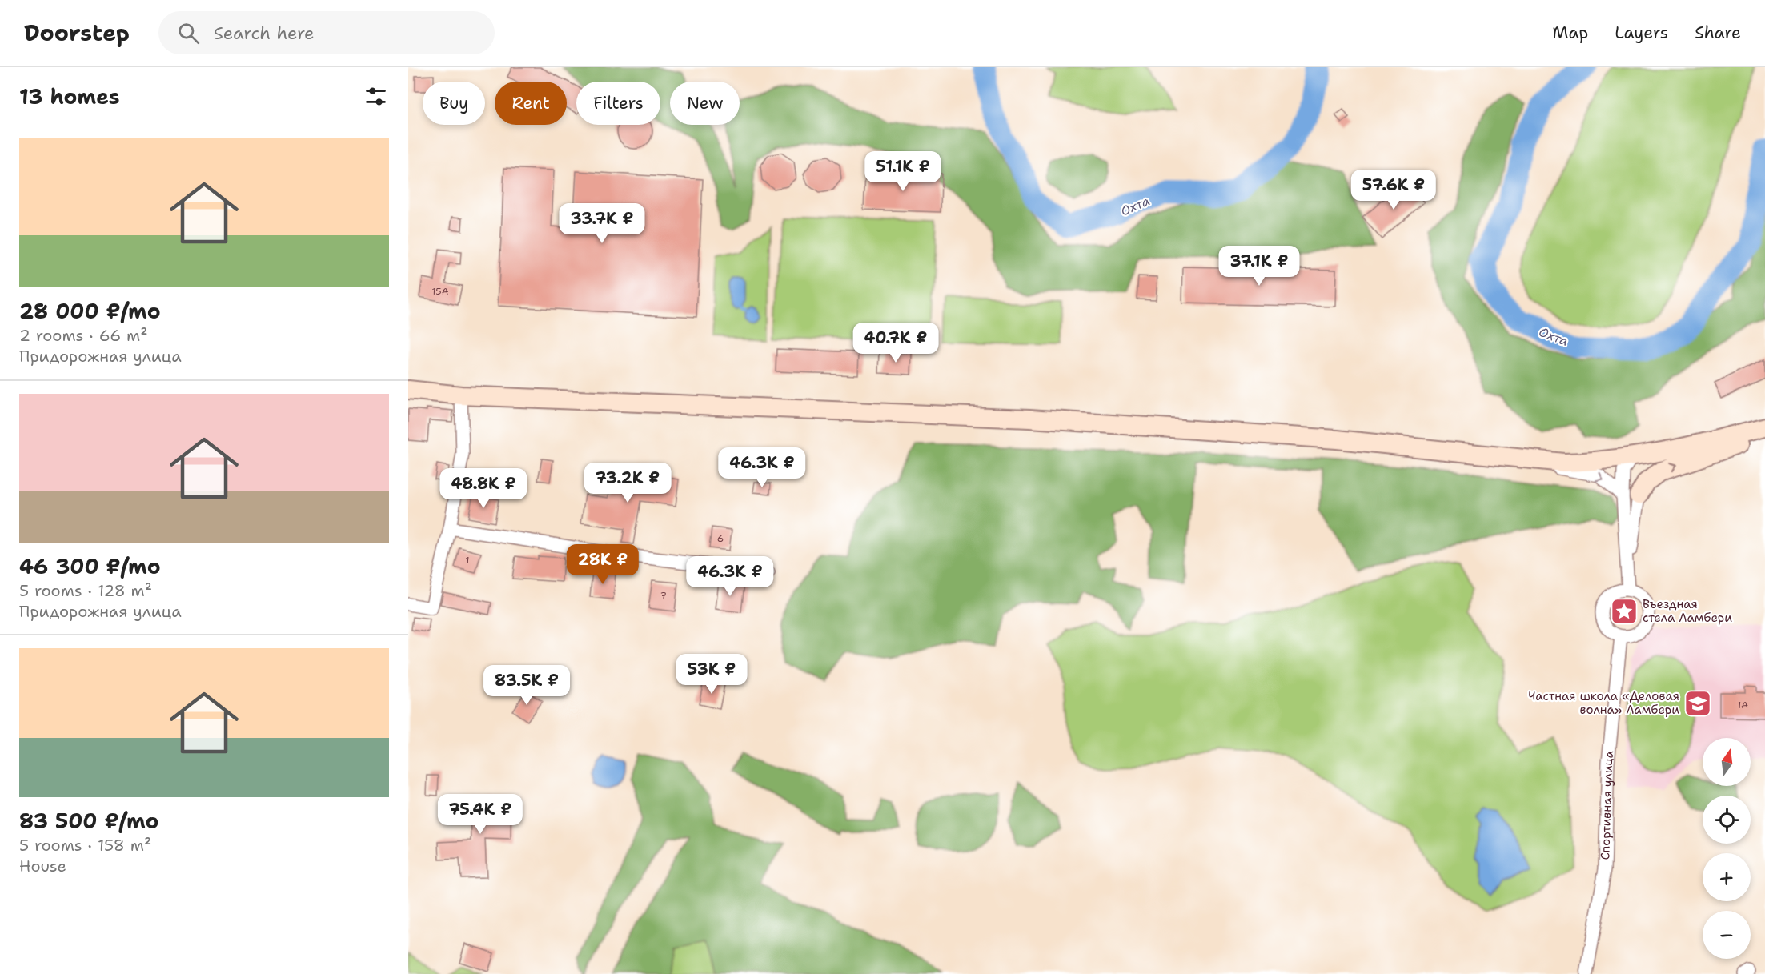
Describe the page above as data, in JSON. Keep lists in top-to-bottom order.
{
  "streets": {
    "street": ["Спортивная улица"]
  },
  "water": ["Охта"],
  "places": {
    "place": ["Въездная стела Ламбери"],
    "school or university": ["Частная школа «Деловая волна» Ламбери"]
  },
  "house_numbers": [
    "15А",
    "6",
    "1",
    "7",
    "1А"
  ],
  "north": "top",
  "page": {
    "header": "Doorstep",
    "search": "Search here",
    "nav": ["Map", "Layers", "Share"],
    "heading": "13 homes",
    "chip": [
      "Buy",
      "Rent",
      "Filters",
      "New"
    ],
    "list": [
      {
        "name": "28 000 ₽/mo",
        "note": "2 rooms · 66 m² · Придорожная улица"
      },
      {
        "name": "46 300 ₽/mo",
        "note": "5 rooms · 128 m² · Придорожная улица"
      },
      {
        "name": "83 500 ₽/mo",
        "note": "5 rooms · 158 m² · House"
      }
    ],
    "price": [
      "51.1K ₽",
      "57.6K ₽",
      "33.7K ₽",
      "37.1K ₽",
      "40.7K ₽",
      "46.3K ₽",
      "73.2K ₽",
      "48.8K ₽",
      "28K ₽",
      "46.3K ₽",
      "53K ₽",
      "83.5K ₽",
      "75.4K ₽"
    ],
    "map_buttons": ["+", "−"]
  }
}
